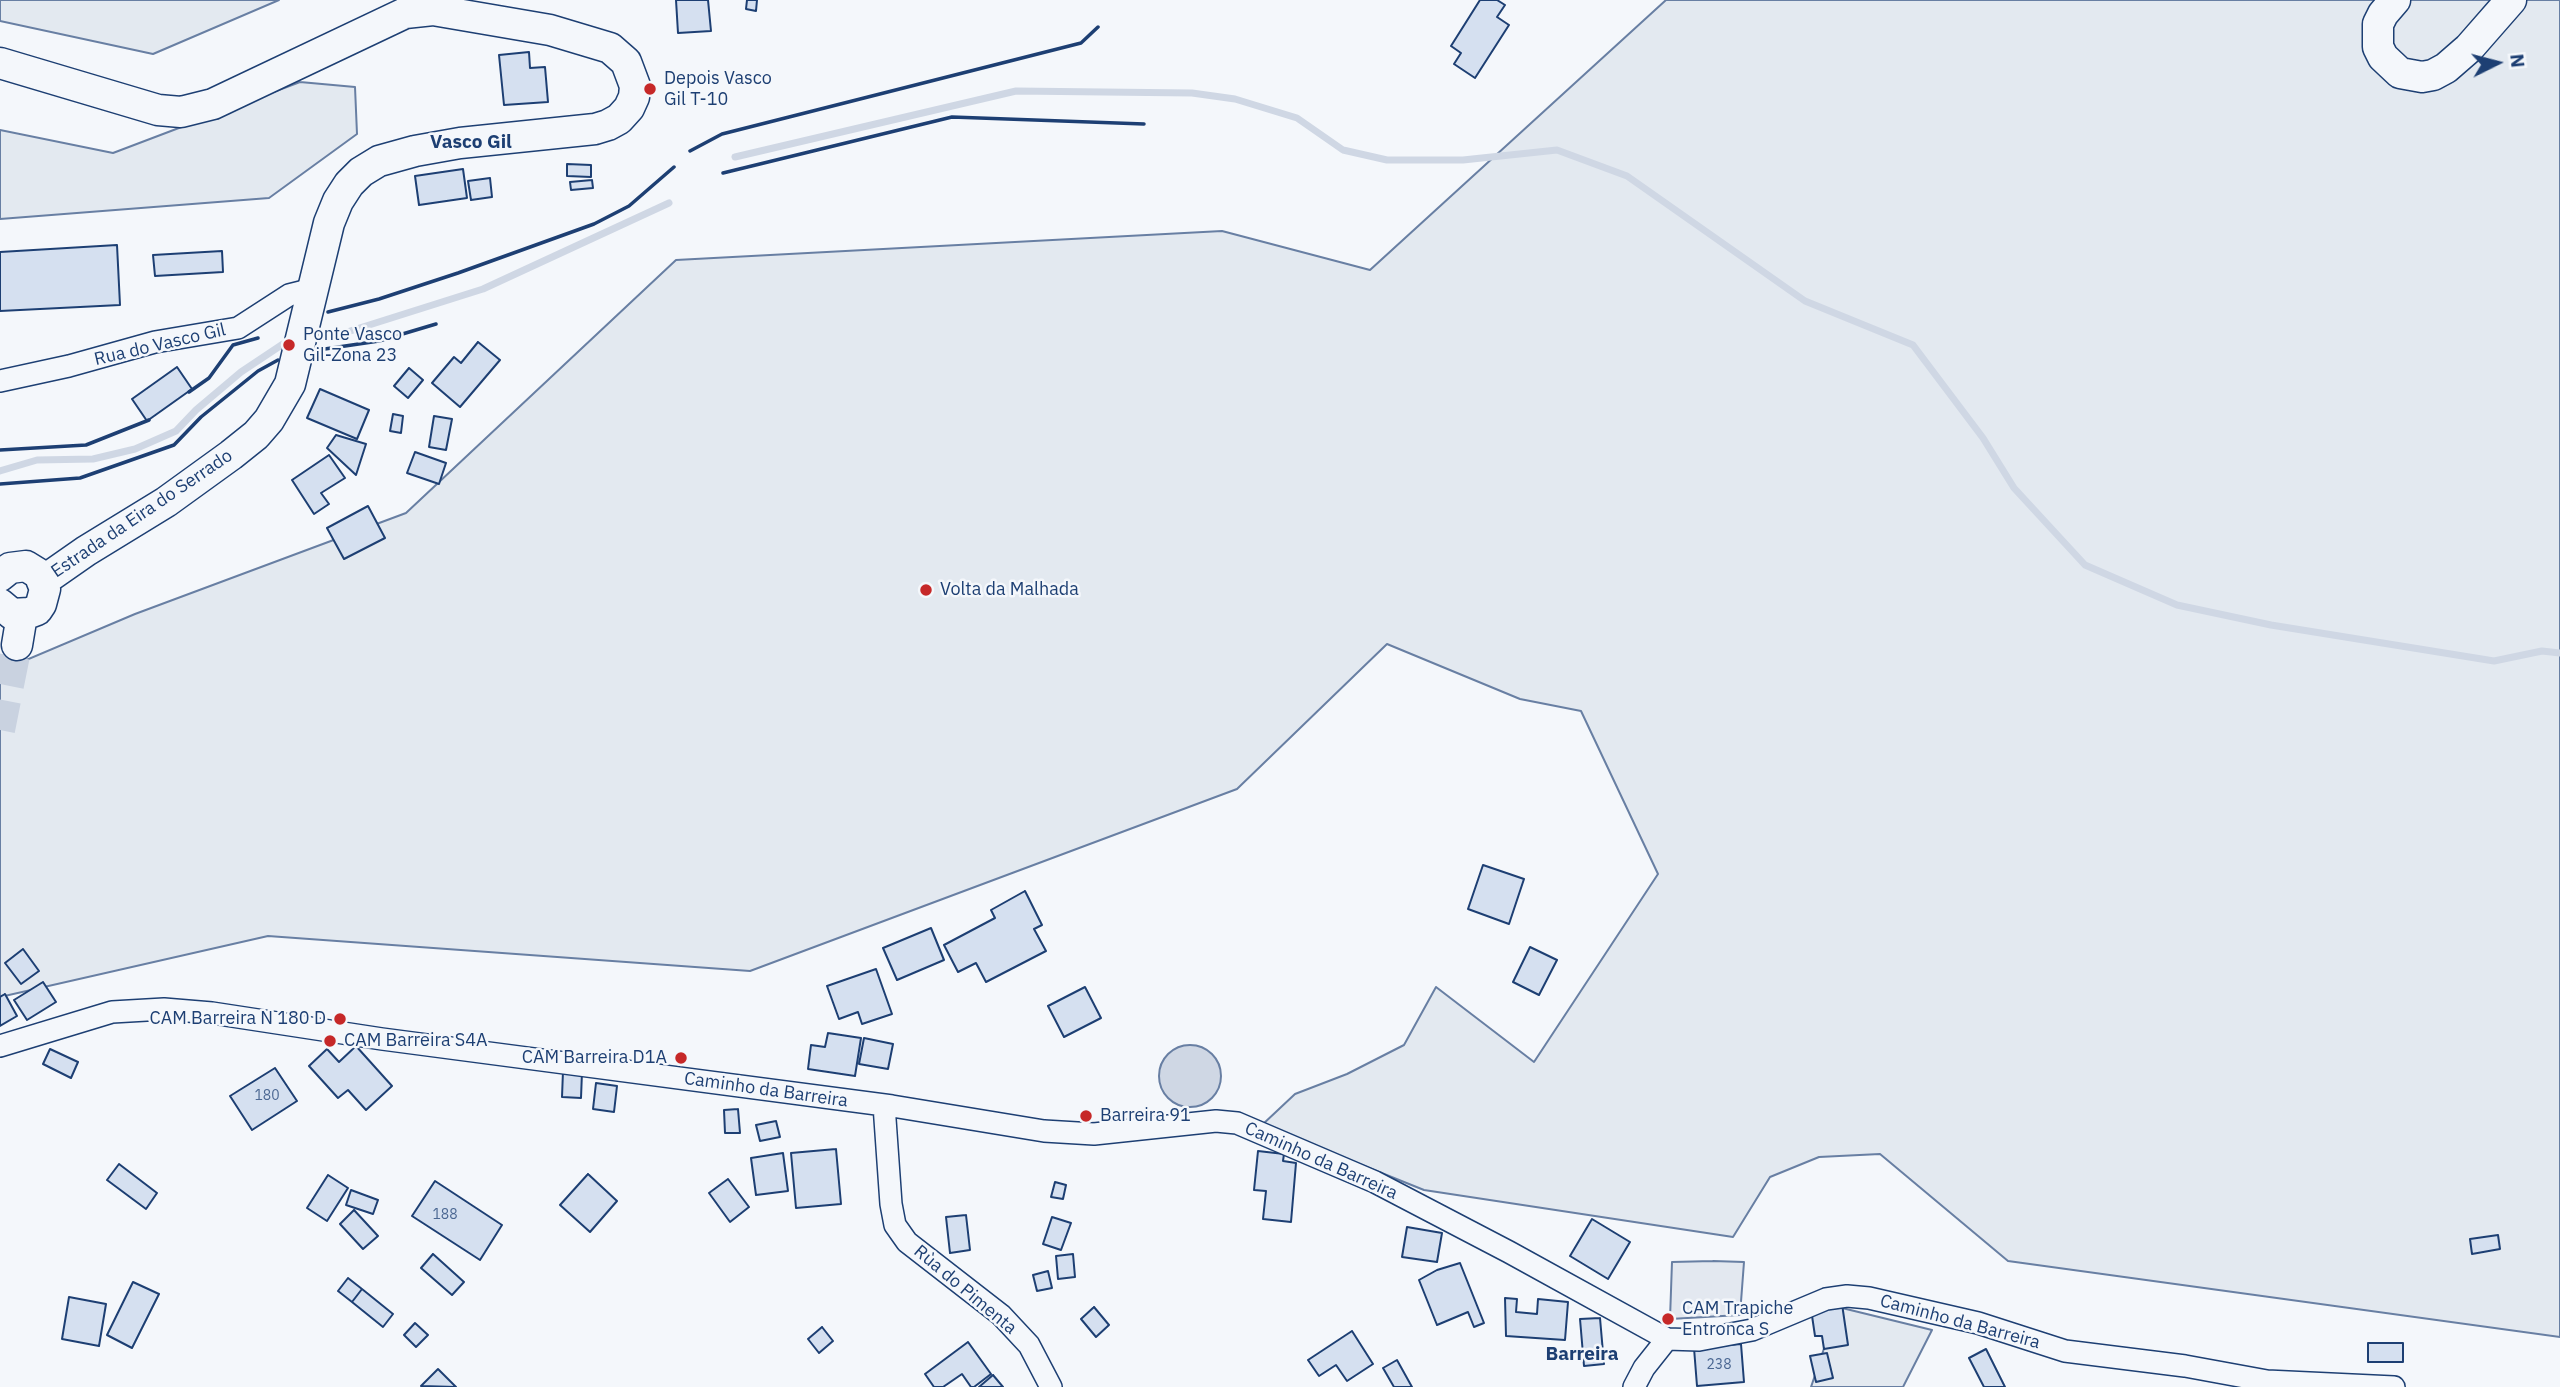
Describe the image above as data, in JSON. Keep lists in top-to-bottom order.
{
  "streets": {
    "main road": ["Estrada da Eira do Serrado"],
    "street": ["Rua do Vasco Gil", "Caminho da Barreira", "Rùa do Pimenta"]
  },
  "crossings": [
    ["Rua do Vasco Gil", "Estrada da Eira do Serrado"],
    ["Caminho da Barreira", "Rùa do Pimenta"]
  ],
  "districts": ["Vasco Gil", "Barreira"],
  "places": [
    "Depois Vasco Gil T-10",
    "Ponte Vasco Gil-Zona 23",
    "Volta da Malhada",
    "CAM Barreira N 180 D",
    "CAM Barreira S4A",
    "CAM Barreira D1A",
    "Barreira 91",
    "CAM Trapiche Entronca S"
  ],
  "house_numbers": ["180", "188", "238"],
  "north": "right"
}
